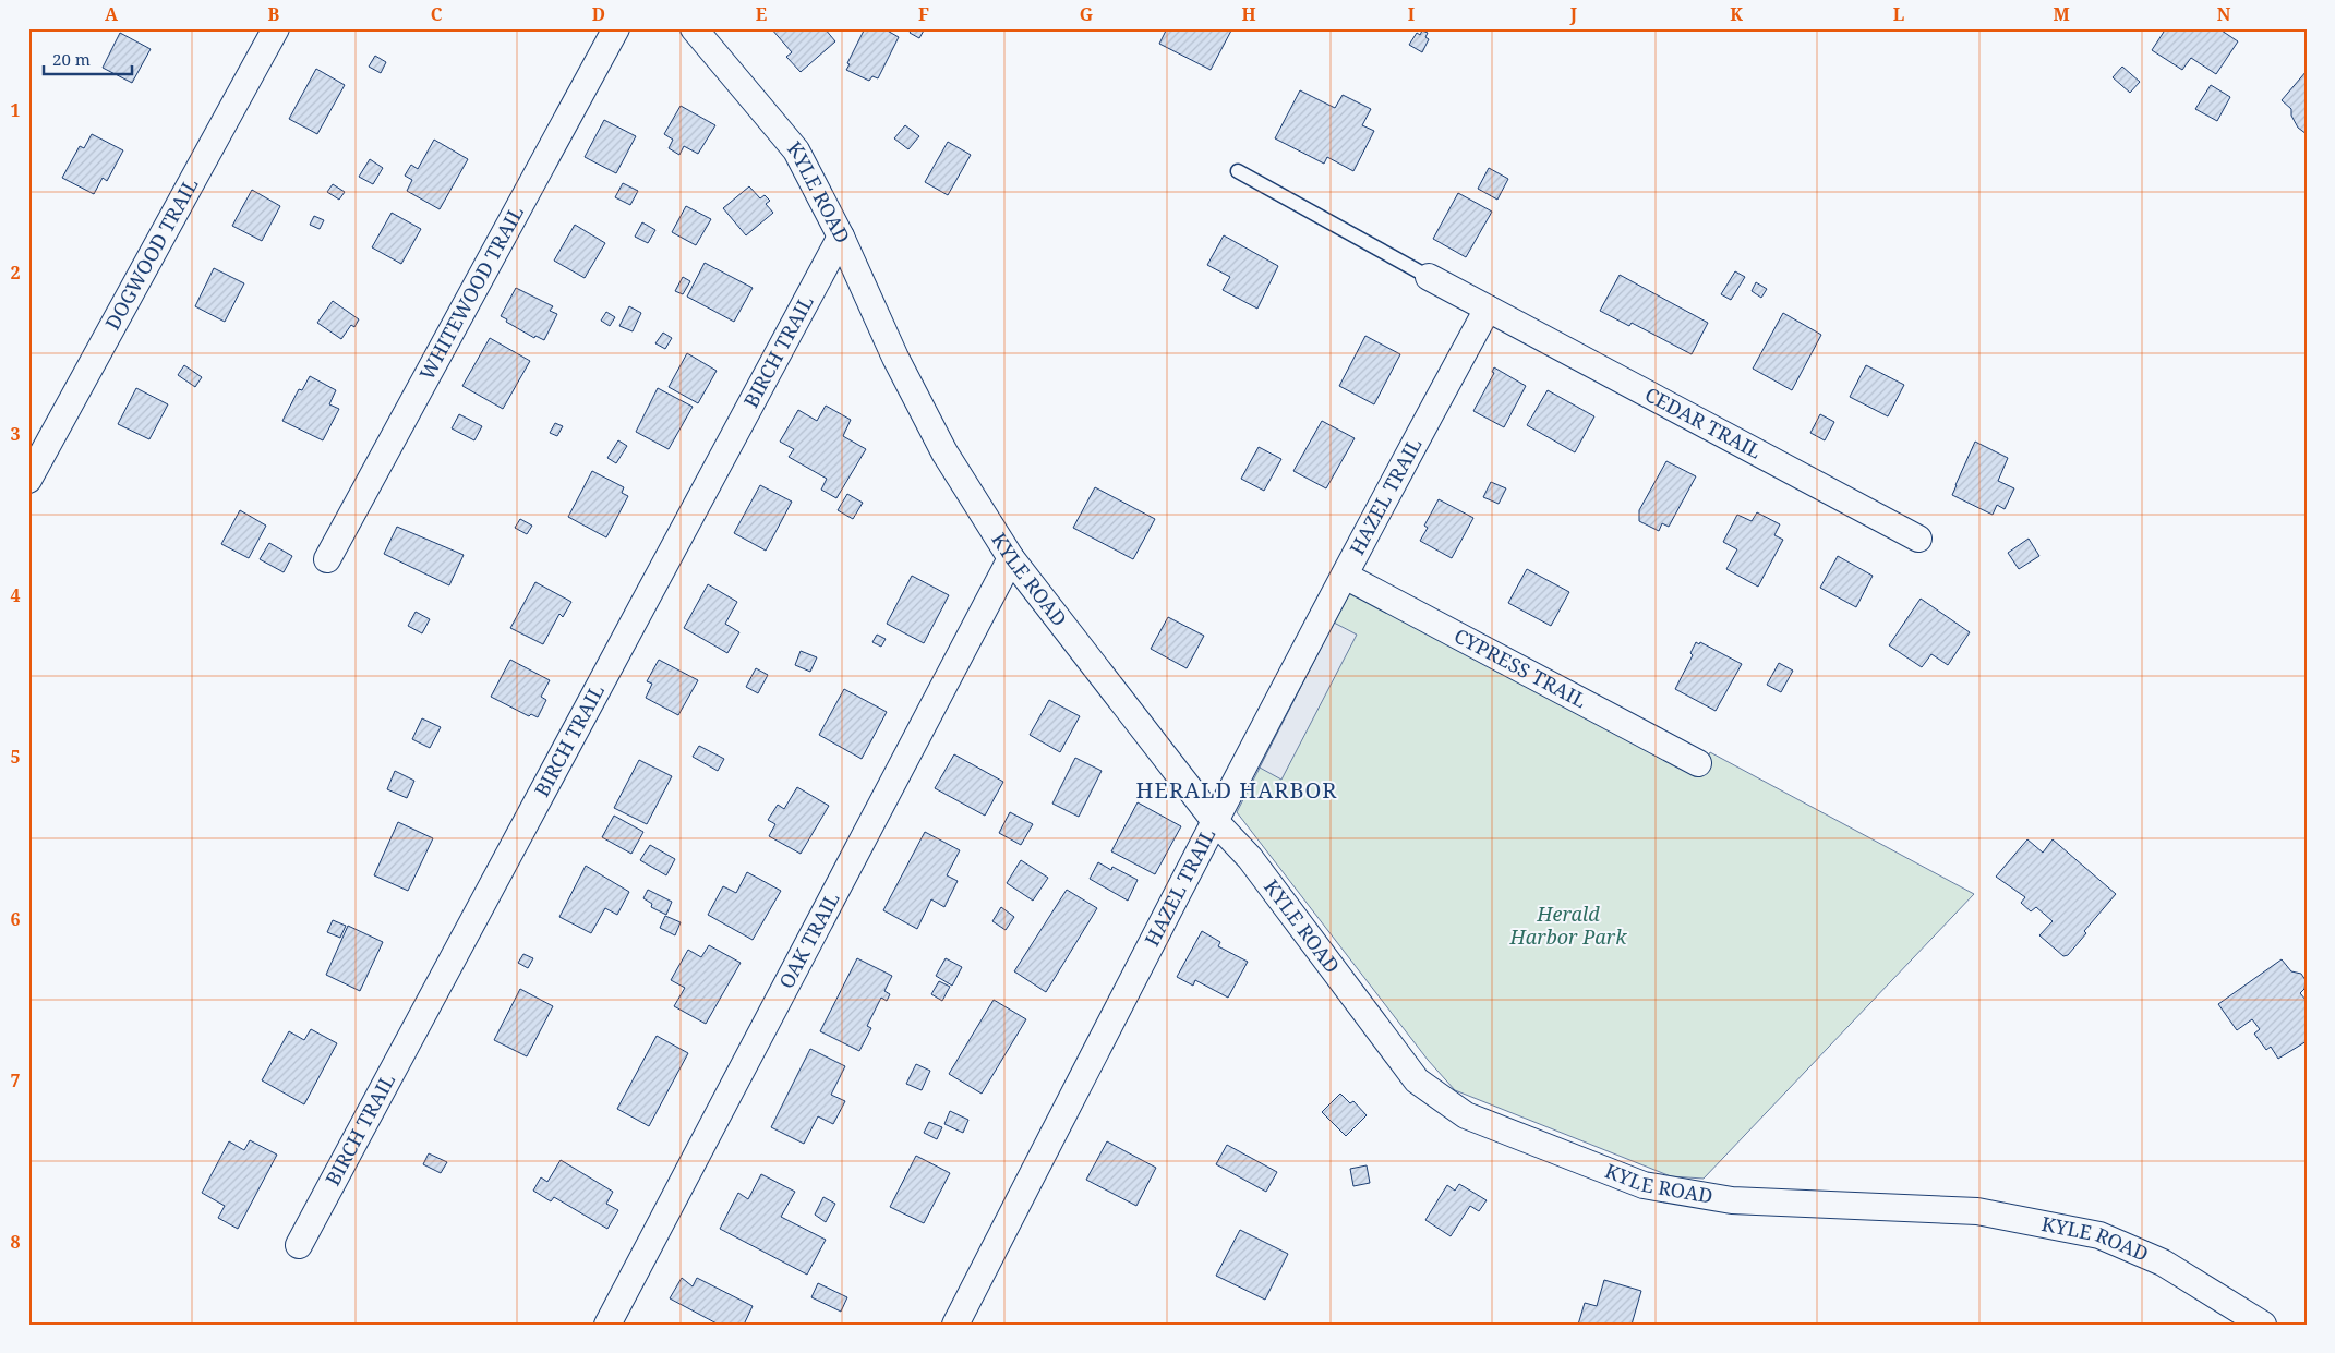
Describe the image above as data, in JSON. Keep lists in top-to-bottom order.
{
  "streets": {
    "street": [
      "KYLE ROAD",
      "DOGWOOD TRAIL",
      "WHITEWOOD TRAIL",
      "BIRCH TRAIL",
      "CEDAR TRAIL",
      "HAZEL TRAIL",
      "CYPRESS TRAIL",
      "OAK TRAIL"
    ]
  },
  "crossings": [
    ["KYLE ROAD", "BIRCH TRAIL"],
    ["KYLE ROAD", "HAZEL TRAIL"],
    ["KYLE ROAD", "OAK TRAIL"],
    ["CEDAR TRAIL", "HAZEL TRAIL"],
    ["HAZEL TRAIL", "CYPRESS TRAIL"]
  ],
  "districts": ["HERALD HARBOR"],
  "parks": ["Herald Harbor Park"],
  "scale_bar": "20 m",
  "grid": {
    "columns": [
      "A",
      "B",
      "C",
      "D",
      "E",
      "F",
      "G",
      "H",
      "I",
      "J",
      "K",
      "L",
      "M",
      "N"
    ],
    "rows": [
      "1",
      "2",
      "3",
      "4",
      "5",
      "6",
      "7",
      "8"
    ]
  }
}
